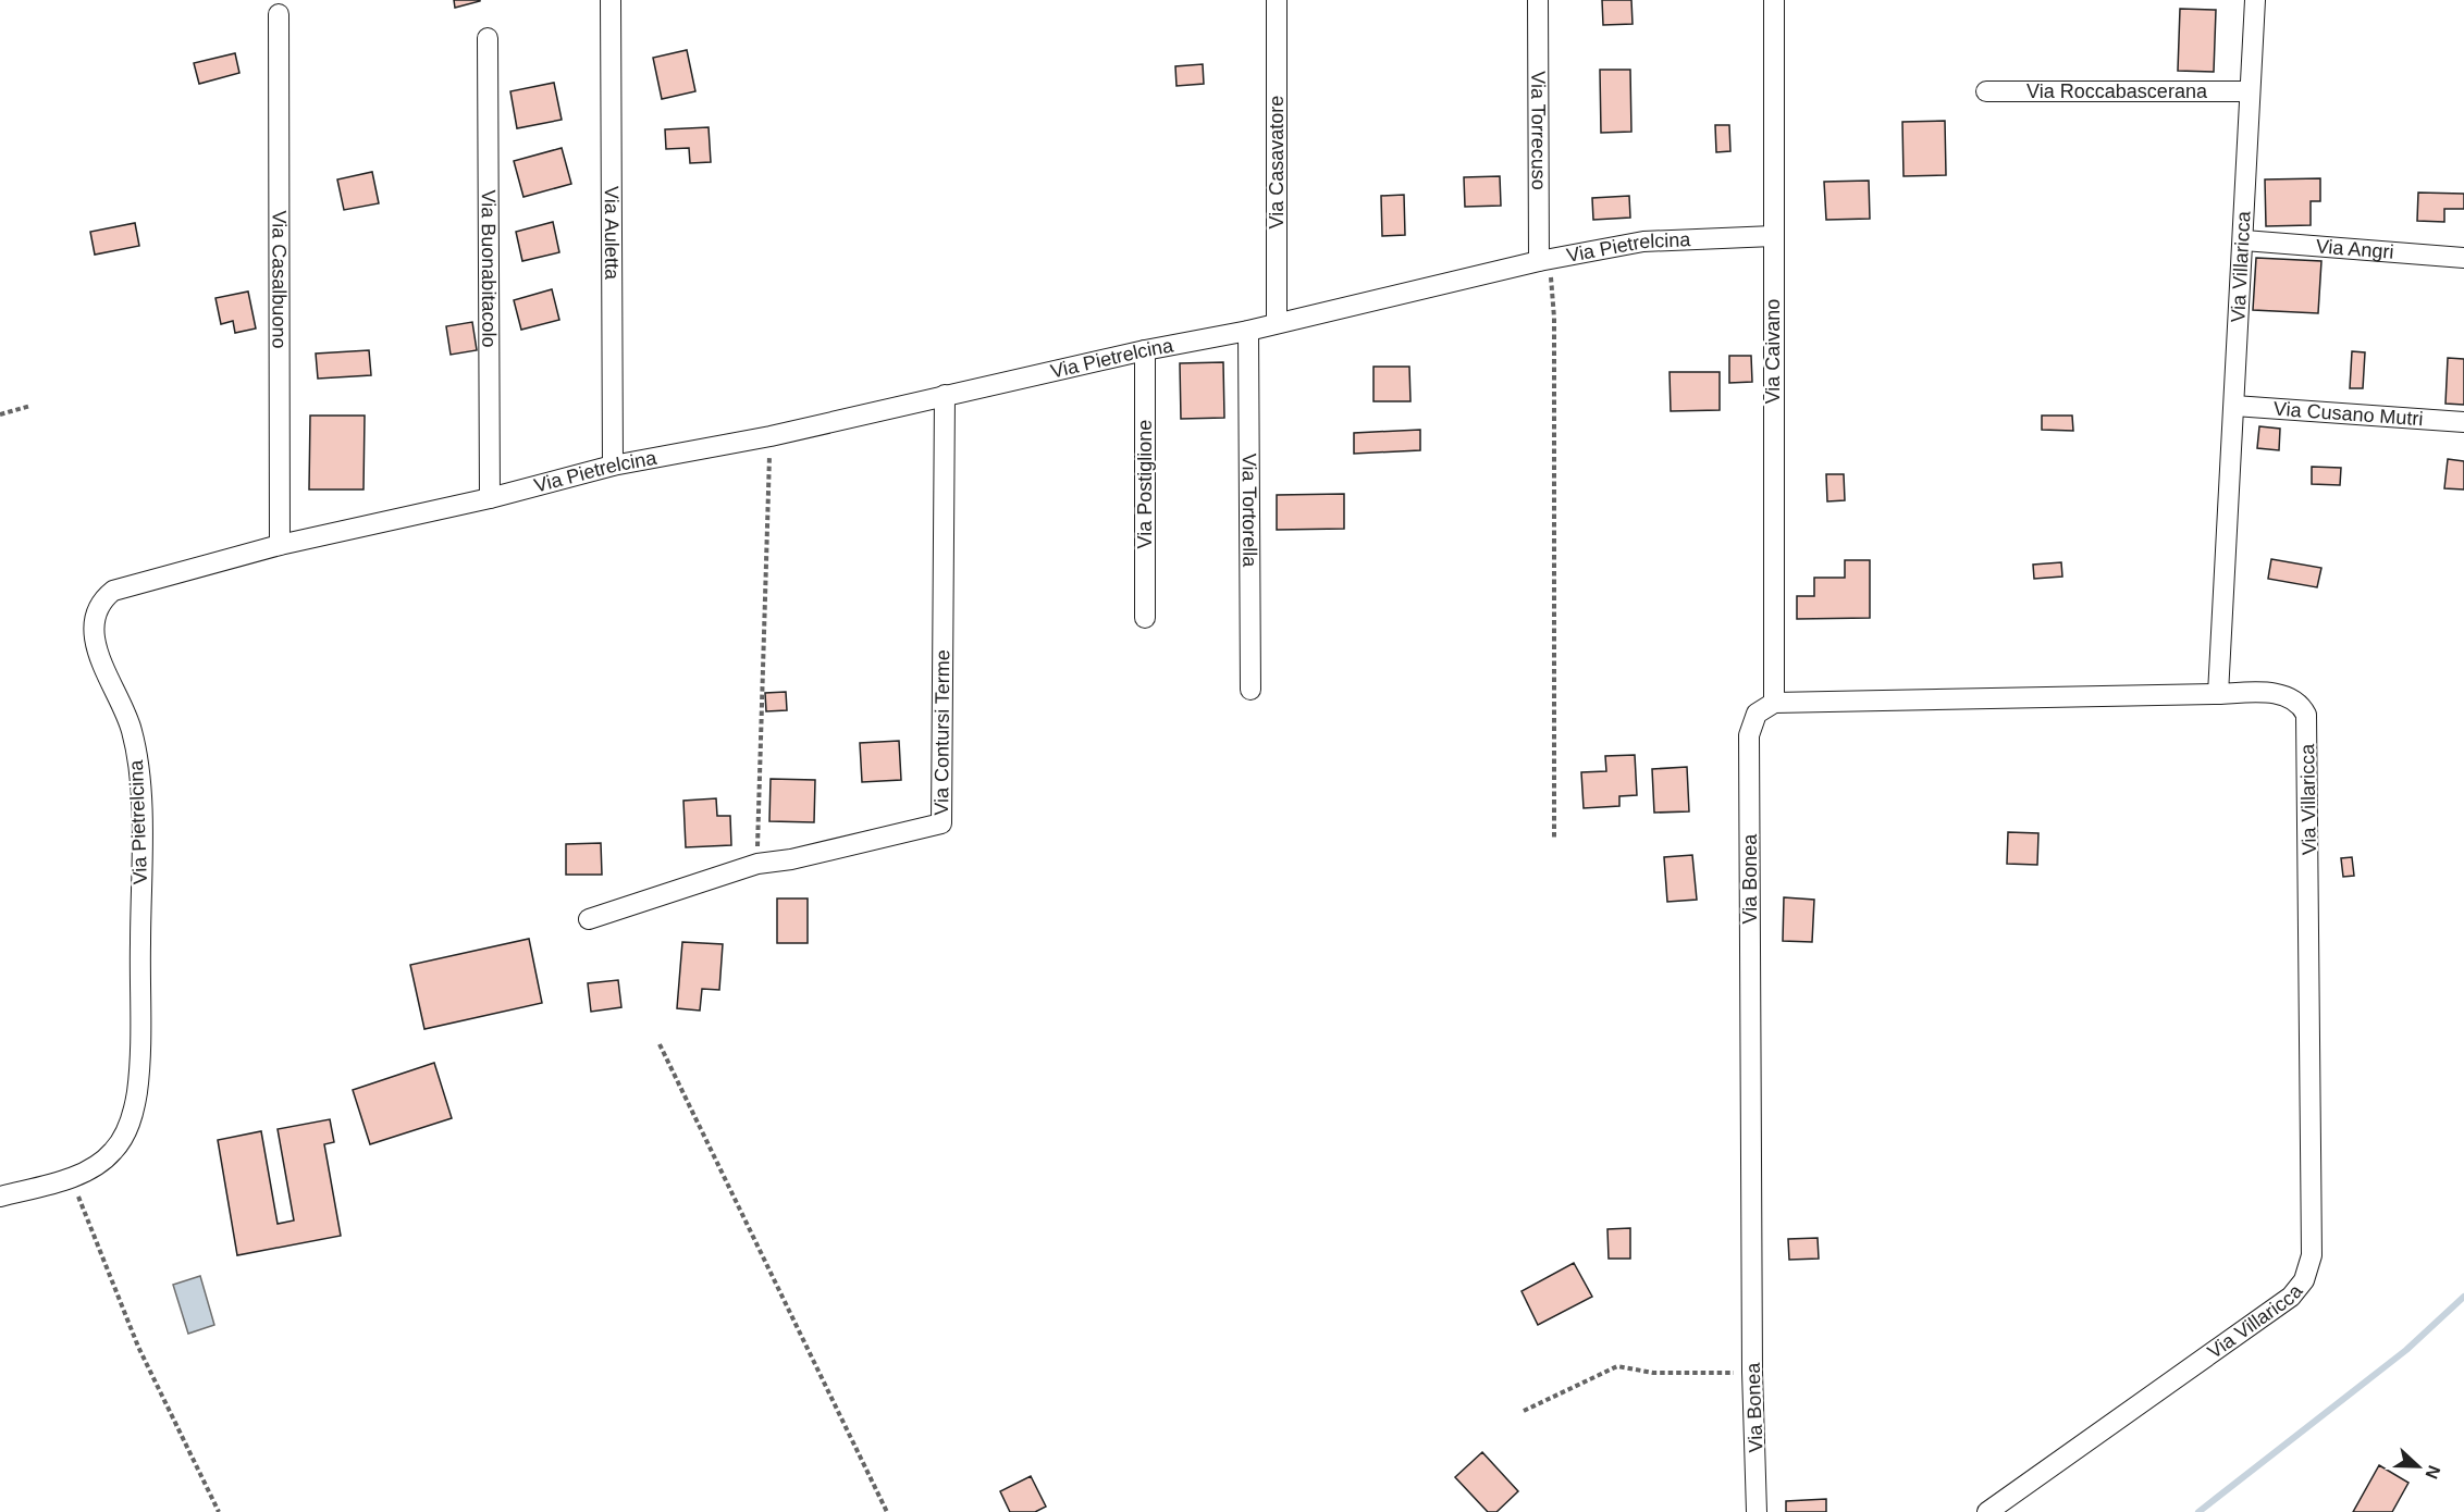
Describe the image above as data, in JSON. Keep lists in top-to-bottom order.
{
  "streets": {
    "street": [
      "Via Roccabascerana",
      "Via Torrecuso",
      "Via Casavatore",
      "Via Auletta",
      "Via Pietrelcina",
      "Via Angri",
      "Via Villaricca",
      "Via Buonabitacolo",
      "Via Casalbuono",
      "Via Caivano",
      "Via Cusano Mutri",
      "Via Postiglione",
      "Via Tortorella",
      "Via Contursi Terme",
      "Via Bonea"
    ]
  },
  "crossings": [
    ["Via Roccabascerana", "Via Villaricca"],
    ["Via Torrecuso", "Via Pietrelcina"],
    ["Via Casavatore", "Via Pietrelcina"],
    ["Via Auletta", "Via Pietrelcina"],
    ["Via Pietrelcina", "Via Buonabitacolo"],
    ["Via Pietrelcina", "Via Casalbuono"],
    ["Via Pietrelcina", "Via Caivano"],
    ["Via Pietrelcina", "Via Postiglione"],
    ["Via Pietrelcina", "Via Tortorella"],
    ["Via Pietrelcina", "Via Contursi Terme"],
    ["Via Angri", "Via Villaricca"],
    ["Via Villaricca", "Via Cusano Mutri"],
    ["Via Caivano", "Via Bonea"]
  ],
  "north": "right"
}
